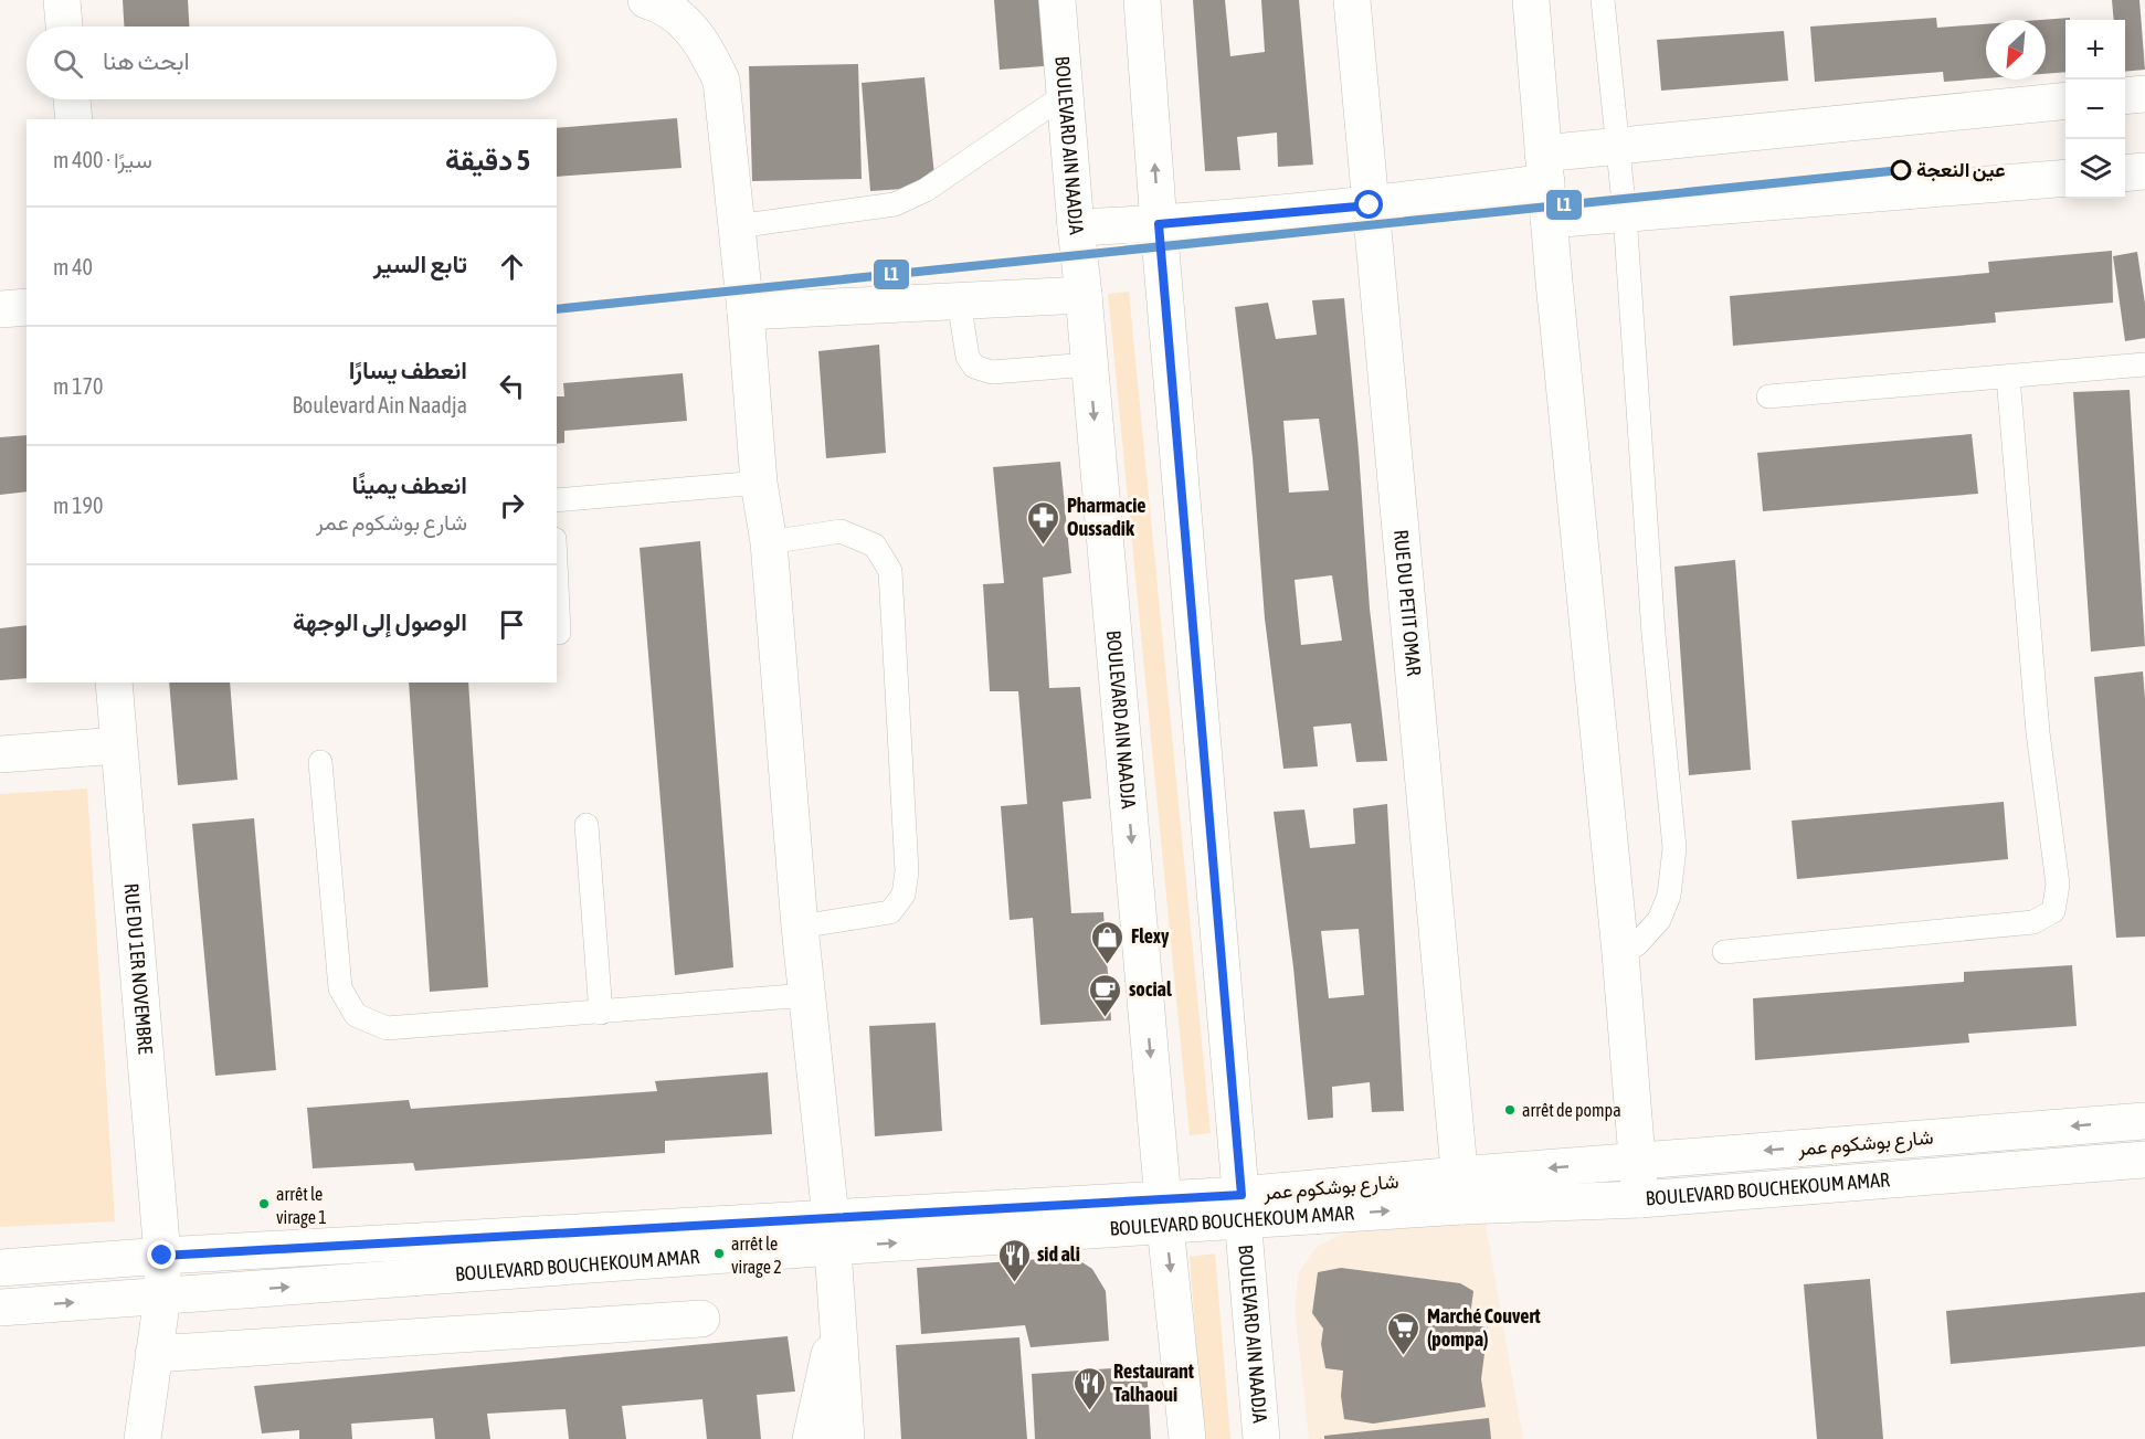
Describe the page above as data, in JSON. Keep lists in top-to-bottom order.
{
  "streets": {
    "street": [
      "BOULEVARD AIN NAADJA",
      "RUE DU PETIT OMAR",
      "RUE DU 1ER NOVEMBRE",
      "شارع بوشكوم عمر",
      "BOULEVARD BOUCHEKOUM AMAR"
    ]
  },
  "crossings": [
    ["BOULEVARD AIN NAADJA", "شارع بوشكوم عمر"],
    ["RUE DU PETIT OMAR", "شارع بوشكوم عمر"],
    ["RUE DU PETIT OMAR", "BOULEVARD BOUCHEKOUM AMAR"],
    ["RUE DU 1ER NOVEMBRE", "شارع بوشكوم عمر"],
    ["RUE DU 1ER NOVEMBRE", "BOULEVARD BOUCHEKOUM AMAR"],
    ["شارع بوشكوم عمر", "BOULEVARD BOUCHEKOUM AMAR"]
  ],
  "places": {
    "other": [
      "عين النعجة",
      "arrêt de pompa",
      "arrêt le virage 1",
      "arrêt le virage 2"
    ],
    "pharmacy": ["Pharmacie Oussadik"],
    "shop": ["Flexy"],
    "cafe": ["social"],
    "restaurant": ["sid ali", "Restaurant Talhaoui"],
    "supermarket": ["Marché Couvert (pompa)"]
  },
  "lines": ["transit line L1"],
  "north": "bottom left",
  "page": {
    "map_buttons": ["+", "−"],
    "search": "ابحث هنا",
    "heading": ["5 دقيقة", "سيرًا · 400 m"],
    "list": [
      ["تابع السير", "40 m"],
      ["انعطف يسارًا", "Boulevard Ain Naadja", "170 m"],
      ["انعطف يمينًا", "شارع بوشكوم عمر", "190 m"],
      "الوصول إلى الوجهة"
    ]
  }
}
